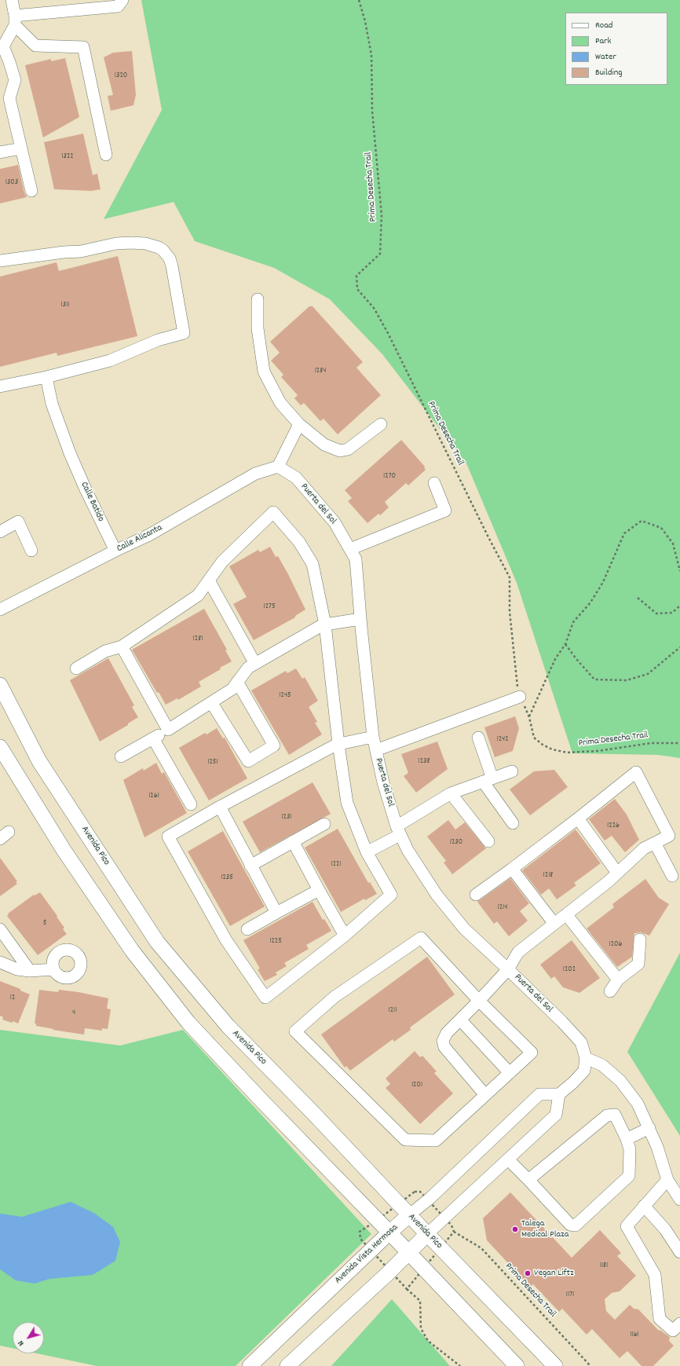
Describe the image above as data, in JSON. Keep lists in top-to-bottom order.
{
  "streets": {
    "main road": ["Avenida Pico", "Avenida Vista Hermosa"],
    "street": ["Calle Batido", "Puerta del Sol", "Calle Alicanta"],
    "path": ["Prima Desecha Trail"]
  },
  "crossings": [
    ["Calle Batido", "Calle Alicanta"],
    ["Puerta del Sol", "Calle Alicanta"],
    ["Avenida Pico", "Avenida Vista Hermosa"]
  ],
  "places": ["Talega Medical Plaza", "Vegan Liftz"],
  "house_numbers": [
    "1320",
    "1322",
    "1303",
    "1311",
    "1284",
    "1270",
    "1275",
    "1281",
    "1245",
    "1242",
    "1238",
    "1251",
    "1261",
    "1231",
    "1226",
    "1230",
    "1221",
    "1218",
    "1235",
    "1214",
    "5",
    "1225",
    "1206",
    "1202",
    "12",
    "1211",
    "4",
    "1201",
    "1181",
    "1171",
    "1161"
  ],
  "legend": [
    "Road",
    "Park",
    "Water",
    "Building"
  ],
  "north": "bottom left"
}
